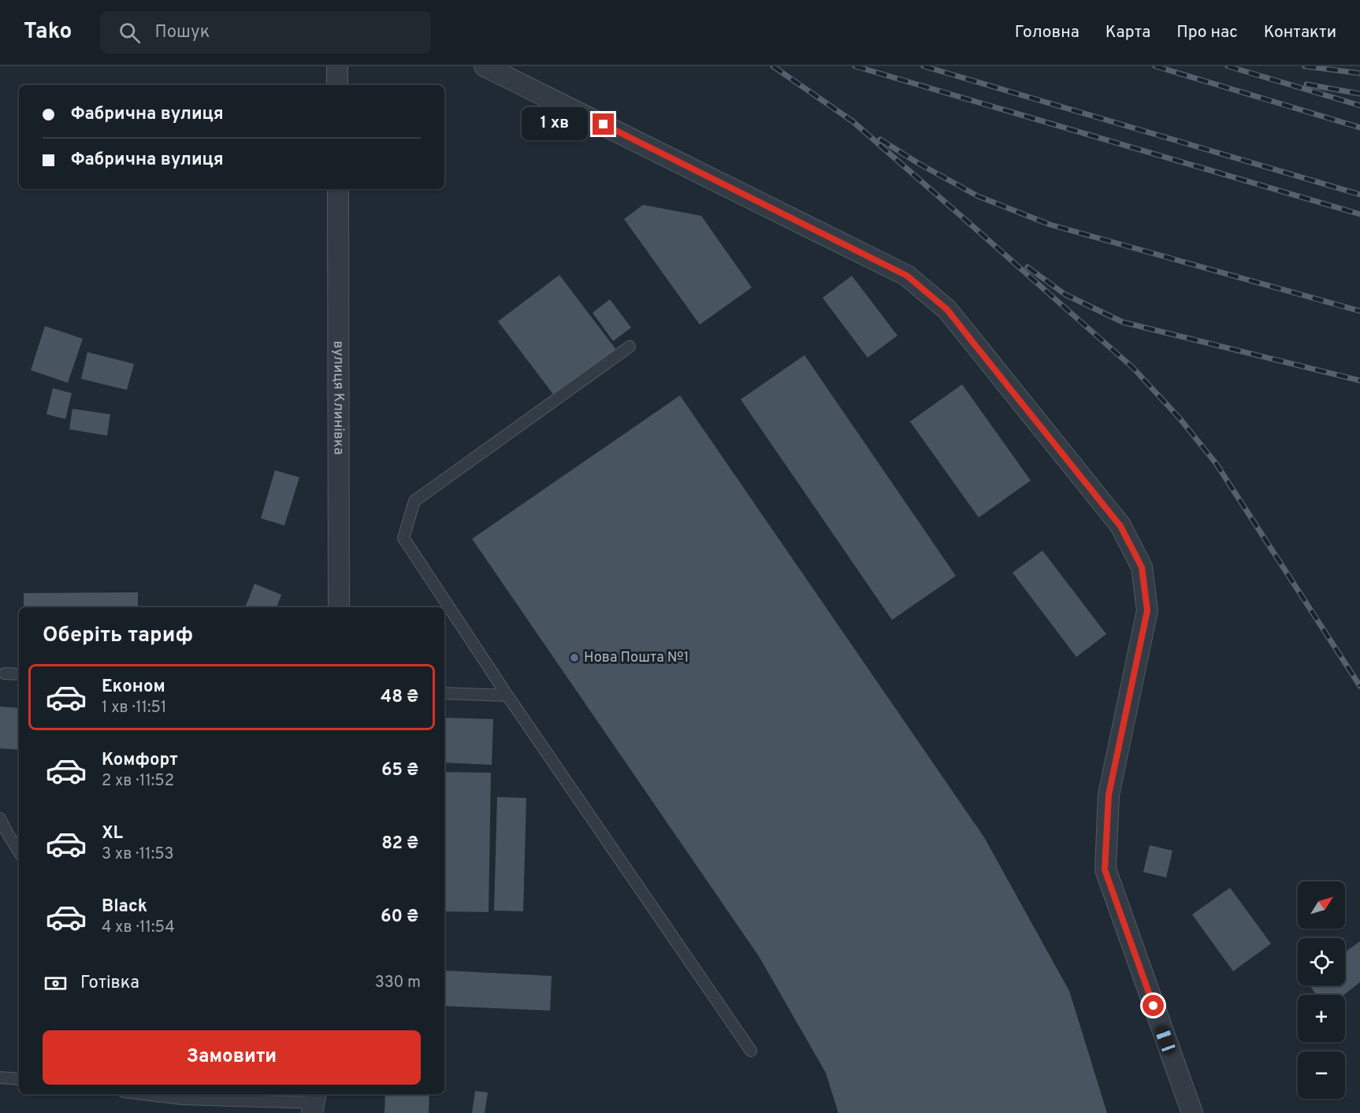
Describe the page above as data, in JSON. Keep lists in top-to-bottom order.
{
  "streets": {
    "street": ["вулиця Клинівка"]
  },
  "places": ["Нова Пошта №1"],
  "north": "top right",
  "page": {
    "header": "Tako",
    "search": "Пошук",
    "nav": [
      "Головна",
      "Карта",
      "Про нас",
      "Контакти"
    ],
    "banner": ["Фабрична вулиця", "Фабрична вулиця"],
    "bubble": "1 хв",
    "heading": "Оберіть тариф",
    "list": [
      {
        "name": "Економ",
        "note": "1 хв · 11:51",
        "value": "48 ₴"
      },
      {
        "name": "Комфорт",
        "note": "2 хв · 11:52",
        "value": "65 ₴"
      },
      {
        "name": "XL",
        "note": "3 хв · 11:53",
        "value": "82 ₴"
      },
      {
        "name": "Black",
        "note": "4 хв · 11:54",
        "value": "60 ₴"
      }
    ],
    "map_buttons": ["+", "−"],
    "pay": ["Готівка", "330 m"],
    "buttons": "Замовити"
  }
}
